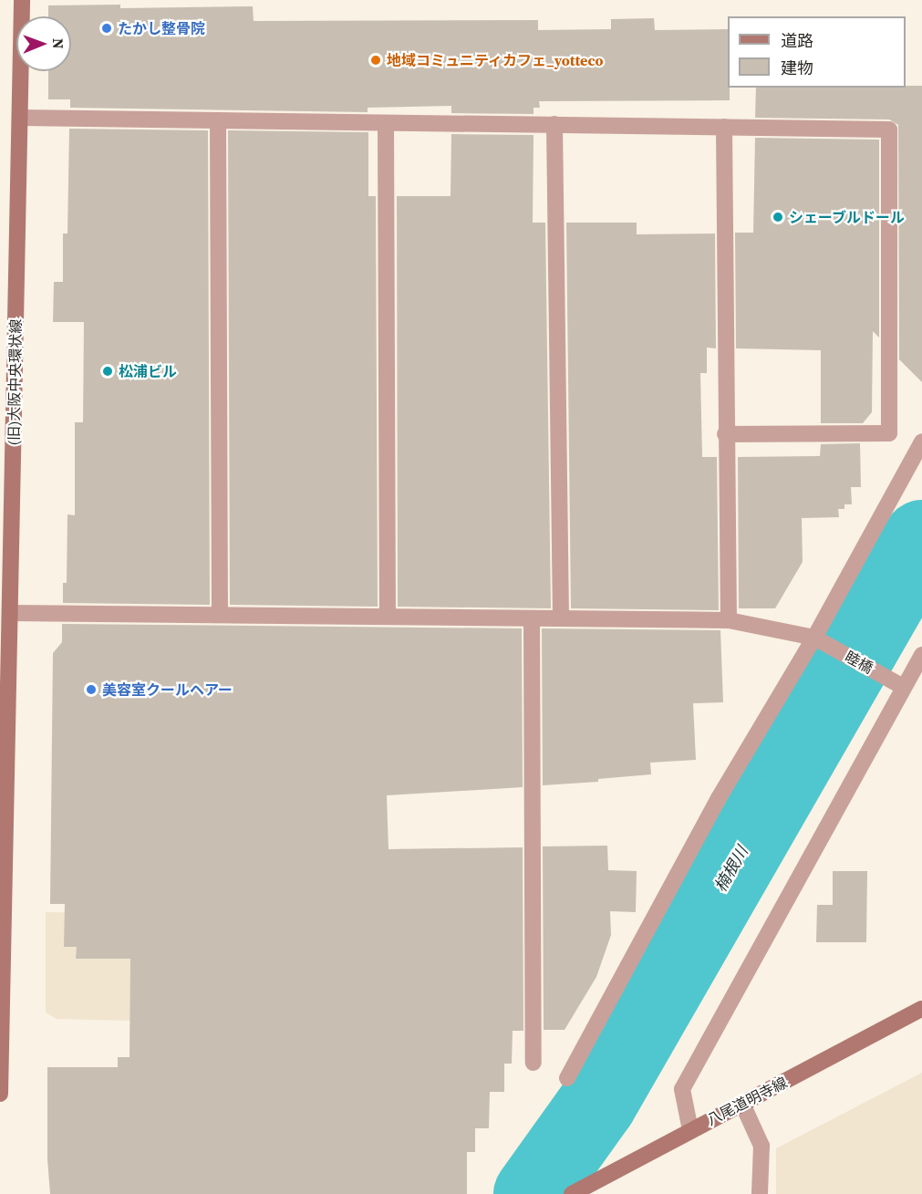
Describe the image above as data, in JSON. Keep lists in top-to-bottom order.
{
  "streets": {
    "street": ["(旧)大阪中央環状線", "睦橋", "八尾道明寺線"]
  },
  "crossings": [
    ["(旧)大阪中央環状線", "睦橋"]
  ],
  "water": ["楠根川"],
  "places": [
    "たかし整骨院",
    "地域コミュニティカフェ_yotteco",
    "シェーブルドール",
    "松浦ビル",
    "美容室クールヘアー"
  ],
  "legend": ["道路", "建物"],
  "north": "right"
}
